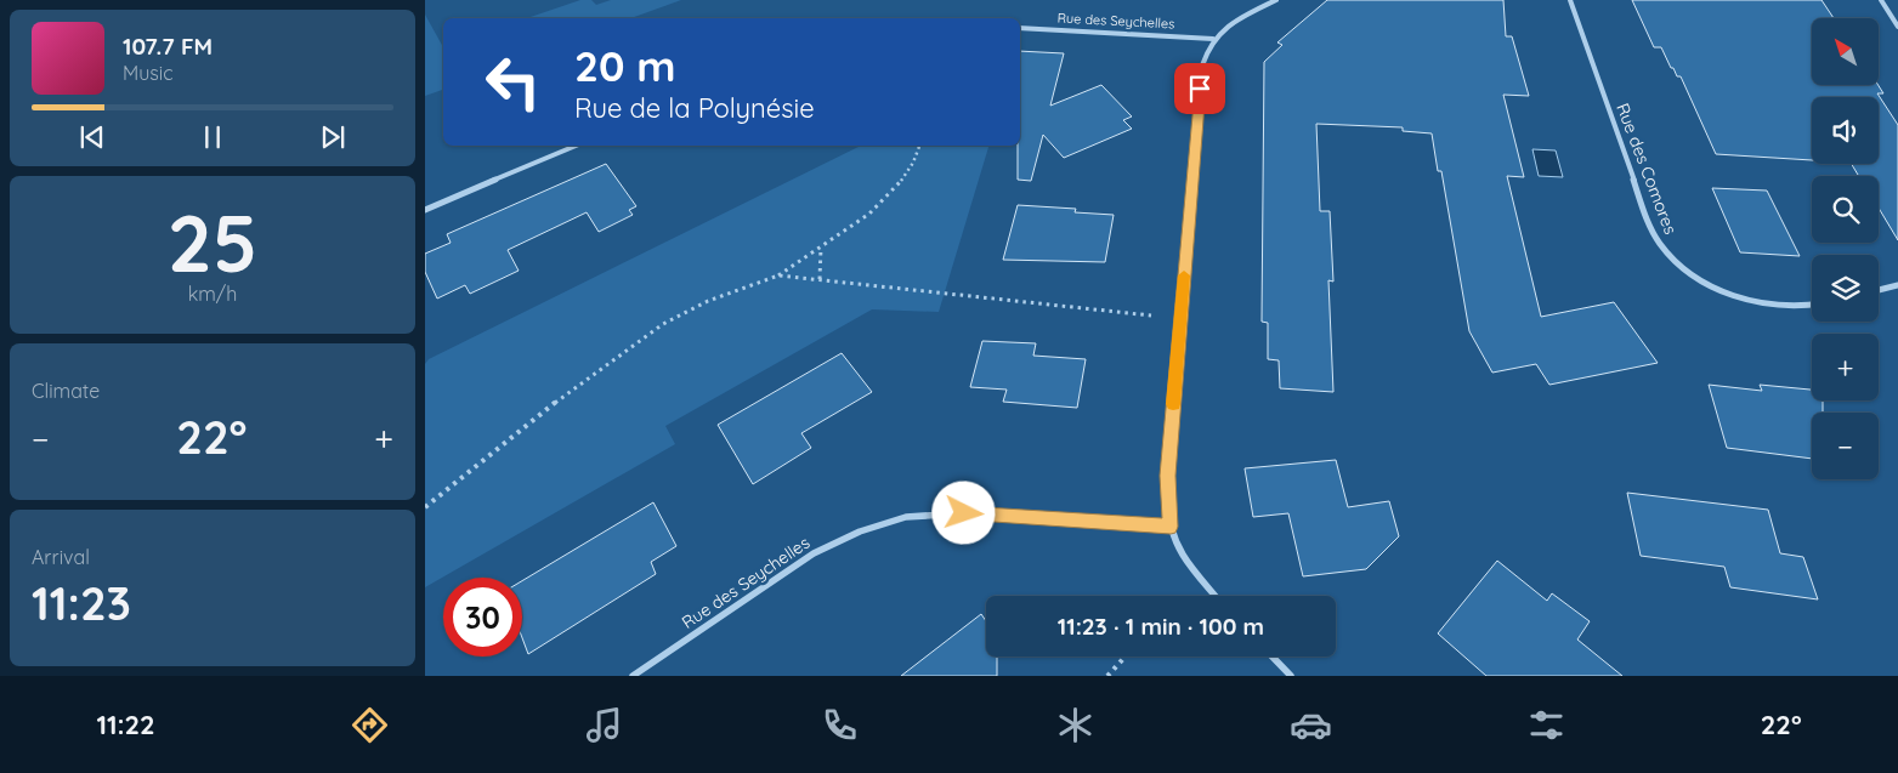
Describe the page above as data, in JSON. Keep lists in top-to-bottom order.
{
  "streets": {
    "street": ["Rue des Seychelles", "Rue des Comores"]
  },
  "north": "top left",
  "page": {
    "map_buttons": ["+", "−"],
    "turn": ["20 m", "Rue de la Polynésie"],
    "song": ["107.7 FM", "Music"],
    "tile": [
      ["25", "km/h"],
      "Climate",
      ["Arrival", "11:23"]
    ],
    "heat": ["−", "22°", "+"],
    "limit": "30",
    "trip": "11:23 · 1 min · 100 m",
    "tabs": ["11:22", "22°"]
  }
}
